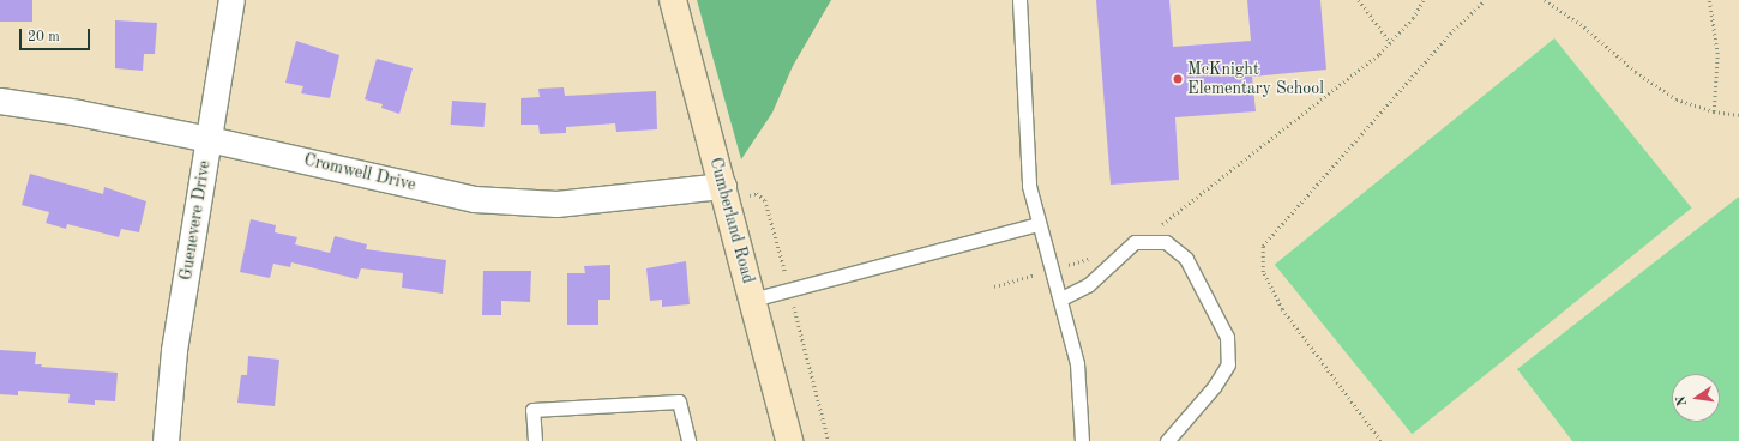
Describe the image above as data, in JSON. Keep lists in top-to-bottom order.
{
  "streets": {
    "main road": ["Cumberland Road"],
    "street": ["Cromwell Drive", "Guenevere Drive"]
  },
  "crossings": [
    ["Cromwell Drive", "Guenevere Drive"],
    ["Cromwell Drive", "Cumberland Road"]
  ],
  "places": ["McKnight Elementary School"],
  "scale_bar": "20 m",
  "north": "left"
}
